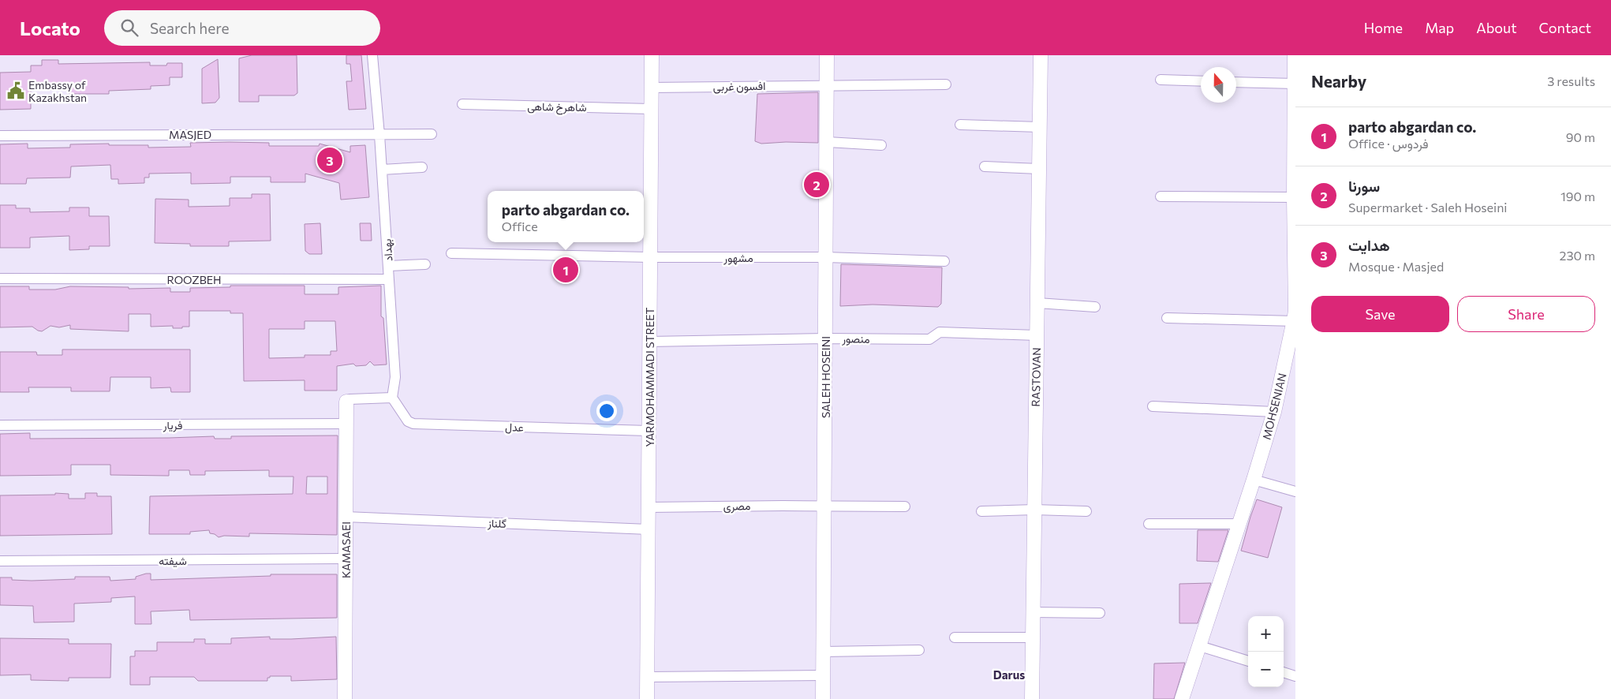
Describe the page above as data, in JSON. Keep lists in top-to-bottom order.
{
  "streets": {
    "street": [
      "افسون غربی",
      "شاهرخ شاهی",
      "MASJED",
      "بهداد",
      "مشهور",
      "ROOZBEH",
      "منصور",
      "YARMOHAMMADI STREET",
      "SALEH HOSEINI",
      "RASTOVAN",
      "MOHSENIAN",
      "فریار",
      "عدل",
      "مصری",
      "گلناز",
      "KAMASAEI",
      "شیفته"
    ]
  },
  "crossings": [
    ["افسون غربی", "YARMOHAMMADI STREET"],
    ["افسون غربی", "SALEH HOSEINI"],
    ["شاهرخ شاهی", "YARMOHAMMADI STREET"],
    ["MASJED", "بهداد"],
    ["بهداد", "ROOZBEH"],
    ["بهداد", "عدل"],
    ["مشهور", "YARMOHAMMADI STREET"],
    ["مشهور", "SALEH HOSEINI"],
    ["منصور", "YARMOHAMMADI STREET"],
    ["منصور", "SALEH HOSEINI"],
    ["منصور", "RASTOVAN"],
    ["YARMOHAMMADI STREET", "عدل"],
    ["YARMOHAMMADI STREET", "مصری"],
    ["YARMOHAMMADI STREET", "گلناز"],
    ["SALEH HOSEINI", "مصری"],
    ["فریار", "KAMASAEI"],
    ["گلناز", "KAMASAEI"],
    ["KAMASAEI", "شیفته"]
  ],
  "districts": ["Darus"],
  "places": {
    "public building": ["Embassy of Kazakhstan"]
  },
  "north": "top",
  "page": {
    "header": "Locato",
    "search": "Search here",
    "nav": [
      "Home",
      "Map",
      "About",
      "Contact"
    ],
    "heading": ["Nearby", "3 results"],
    "list": [
      {
        "mark": "1",
        "name": "parto abgardan co.",
        "note": "Office · فردوس",
        "value": "90 m"
      },
      {
        "mark": "2",
        "name": "سورنا",
        "note": "Supermarket · Saleh Hoseini",
        "value": "190 m"
      },
      {
        "mark": "3",
        "name": "هدایت",
        "note": "Mosque · Masjed",
        "value": "230 m"
      }
    ],
    "pins": ["3", "2", "1"],
    "popup": ["parto abgardan co.", "Office"],
    "buttons": ["Save", "Share"],
    "map_buttons": ["+", "−"]
  }
}
